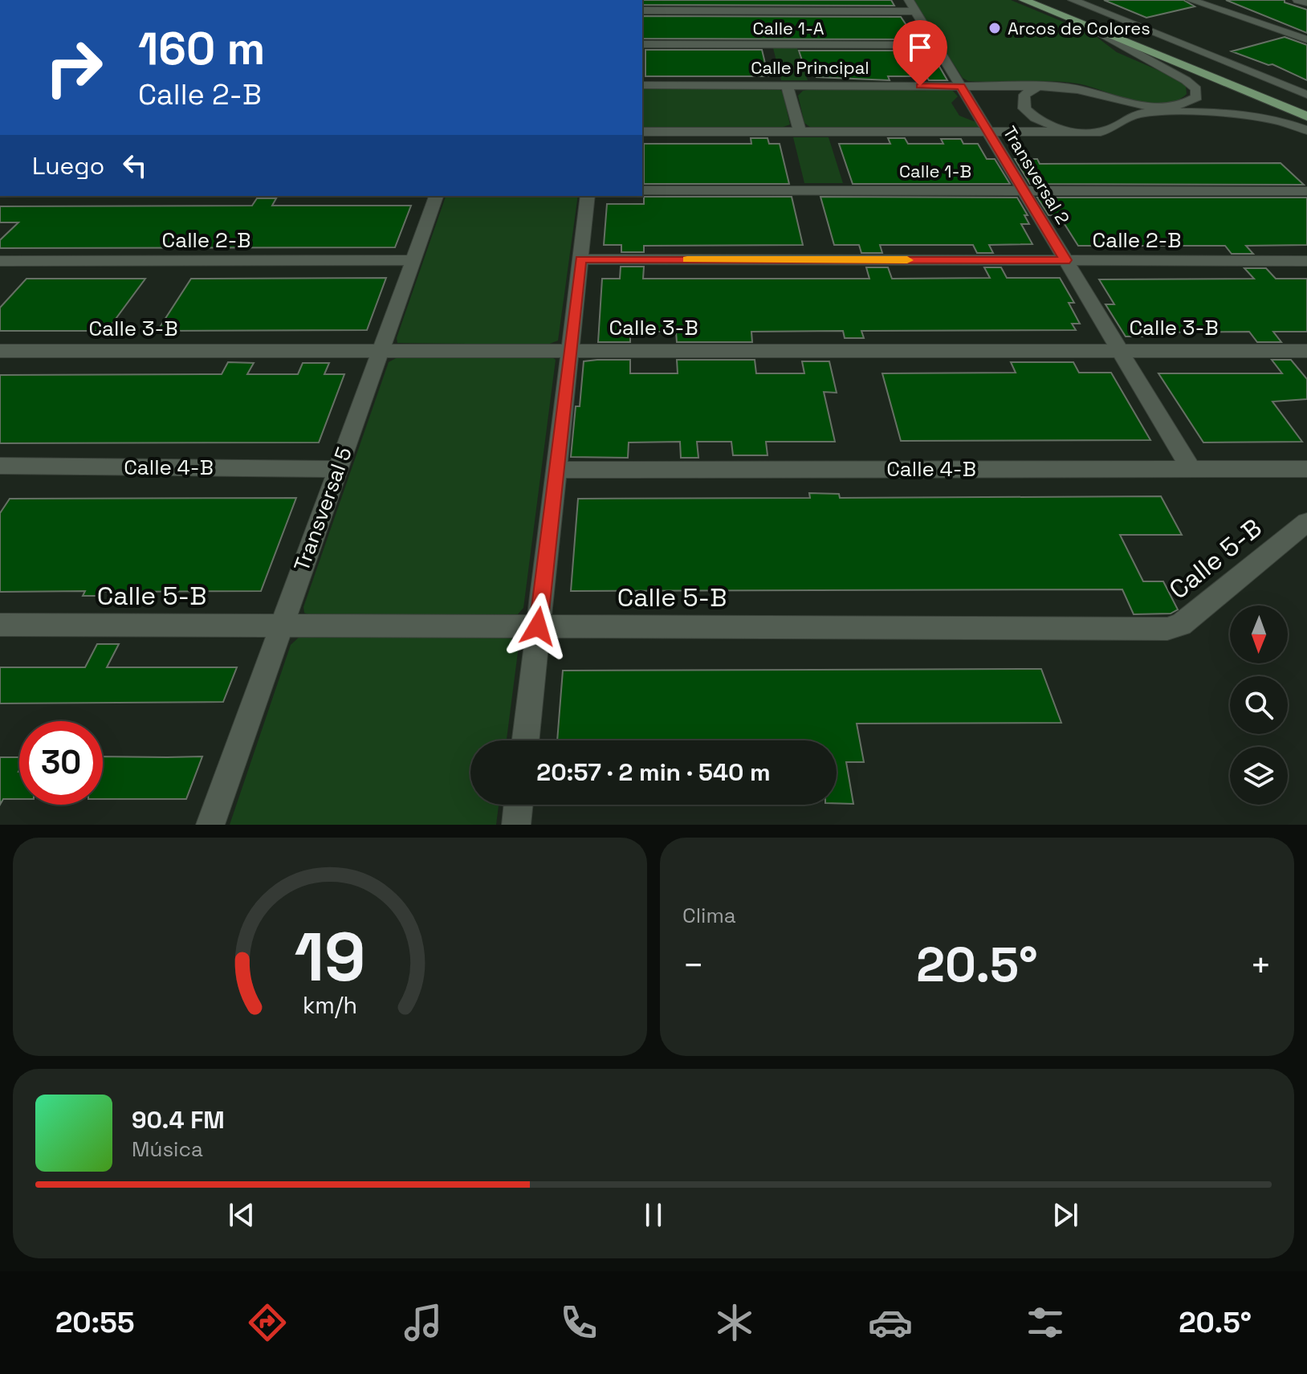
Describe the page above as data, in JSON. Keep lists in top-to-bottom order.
{
  "streets": {
    "street": [
      "Calle 1-A",
      "Calle Principal",
      "Calle 1-B",
      "Transversal 2",
      "Calle 2-B",
      "Calle 3-B",
      "Calle 4-B",
      "Transversal 5",
      "Calle 5-B"
    ]
  },
  "crossings": [
    ["Calle 1-A", "Transversal 2"],
    ["Calle Principal", "Transversal 2"],
    ["Calle 1-B", "Transversal 2"],
    ["Transversal 2", "Calle 2-B"],
    ["Transversal 2", "Calle 3-B"],
    ["Transversal 2", "Calle 4-B"],
    ["Calle 2-B", "Transversal 5"],
    ["Calle 3-B", "Transversal 5"],
    ["Calle 4-B", "Transversal 5"],
    ["Transversal 5", "Calle 5-B"]
  ],
  "places": ["Arcos de Colores"],
  "north": "bottom",
  "page": {
    "turn": ["160 m", "Calle 2-B"],
    "then": "Luego",
    "limit": "30",
    "trip": "20:57 · 2 min · 540 m",
    "tile": "Clima",
    "heat": ["−", "20.5°", "+"],
    "song": ["90.4 FM", "Música"],
    "tabs": ["20:55", "20.5°"],
    "gauge": ["19", "km/h"]
  }
}
